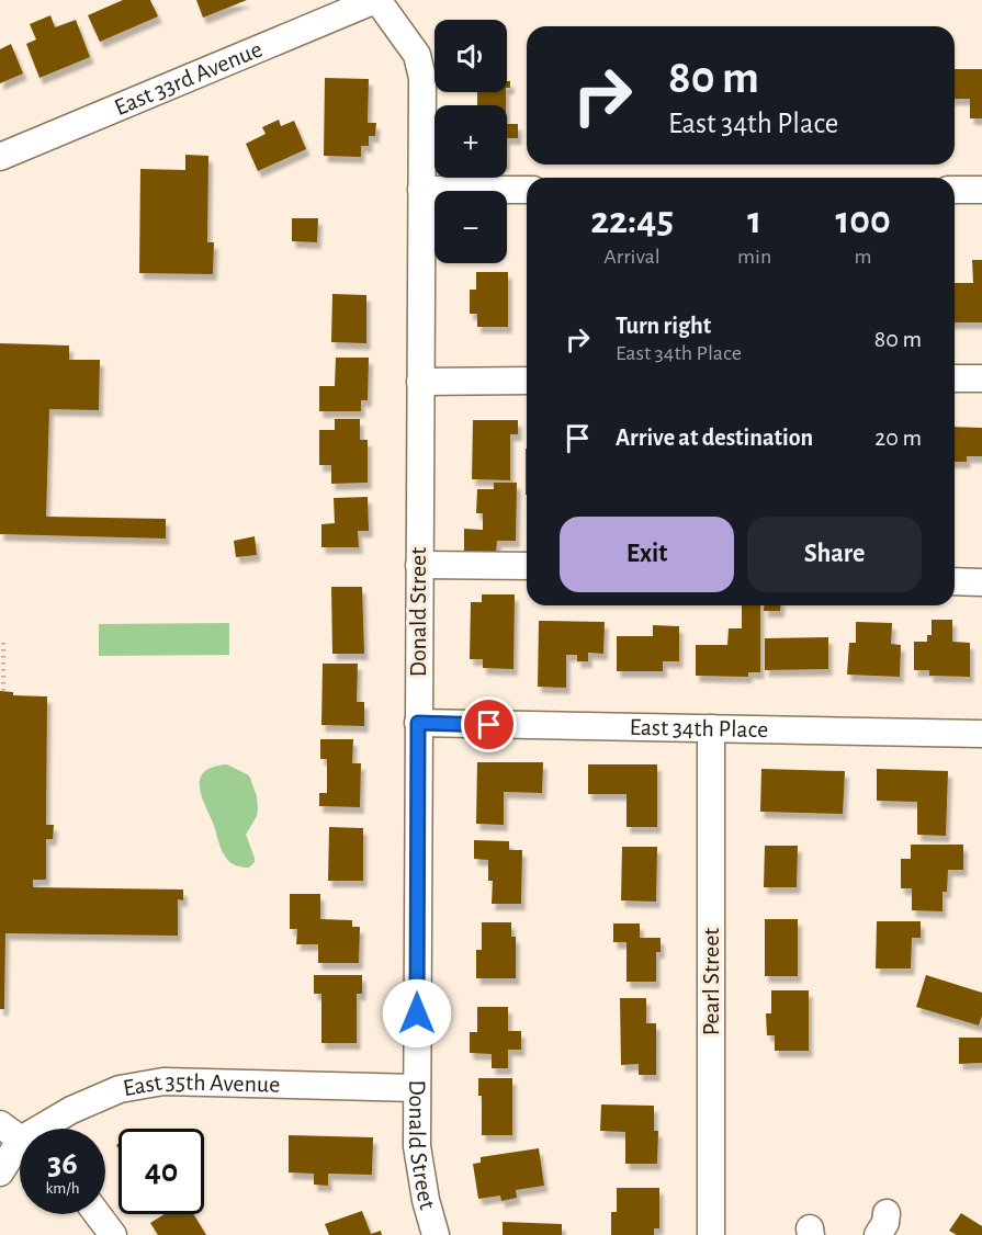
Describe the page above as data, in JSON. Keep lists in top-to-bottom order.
{
  "streets": {
    "street": [
      "East 33rd Avenue",
      "Donald Street",
      "East 34th Place",
      "Pearl Street",
      "East 35th Avenue"
    ]
  },
  "crossings": [
    ["East 33rd Avenue", "Donald Street"],
    ["Donald Street", "East 34th Place"],
    ["Donald Street", "East 35th Avenue"],
    ["East 34th Place", "Pearl Street"]
  ],
  "page": {
    "map_buttons": ["+", "−"],
    "turn": ["80 m", "East 34th Place"],
    "eta": [
      "22:45",
      "Arrival",
      "1",
      "min",
      "100",
      "m"
    ],
    "list": [
      {
        "name": "Turn right",
        "note": "East 34th Place",
        "value": "80 m"
      },
      {
        "name": "Arrive at destination",
        "value": "20 m"
      }
    ],
    "buttons": ["Exit", "Share"],
    "speed": "36 km/h",
    "limit": "40"
  }
}
